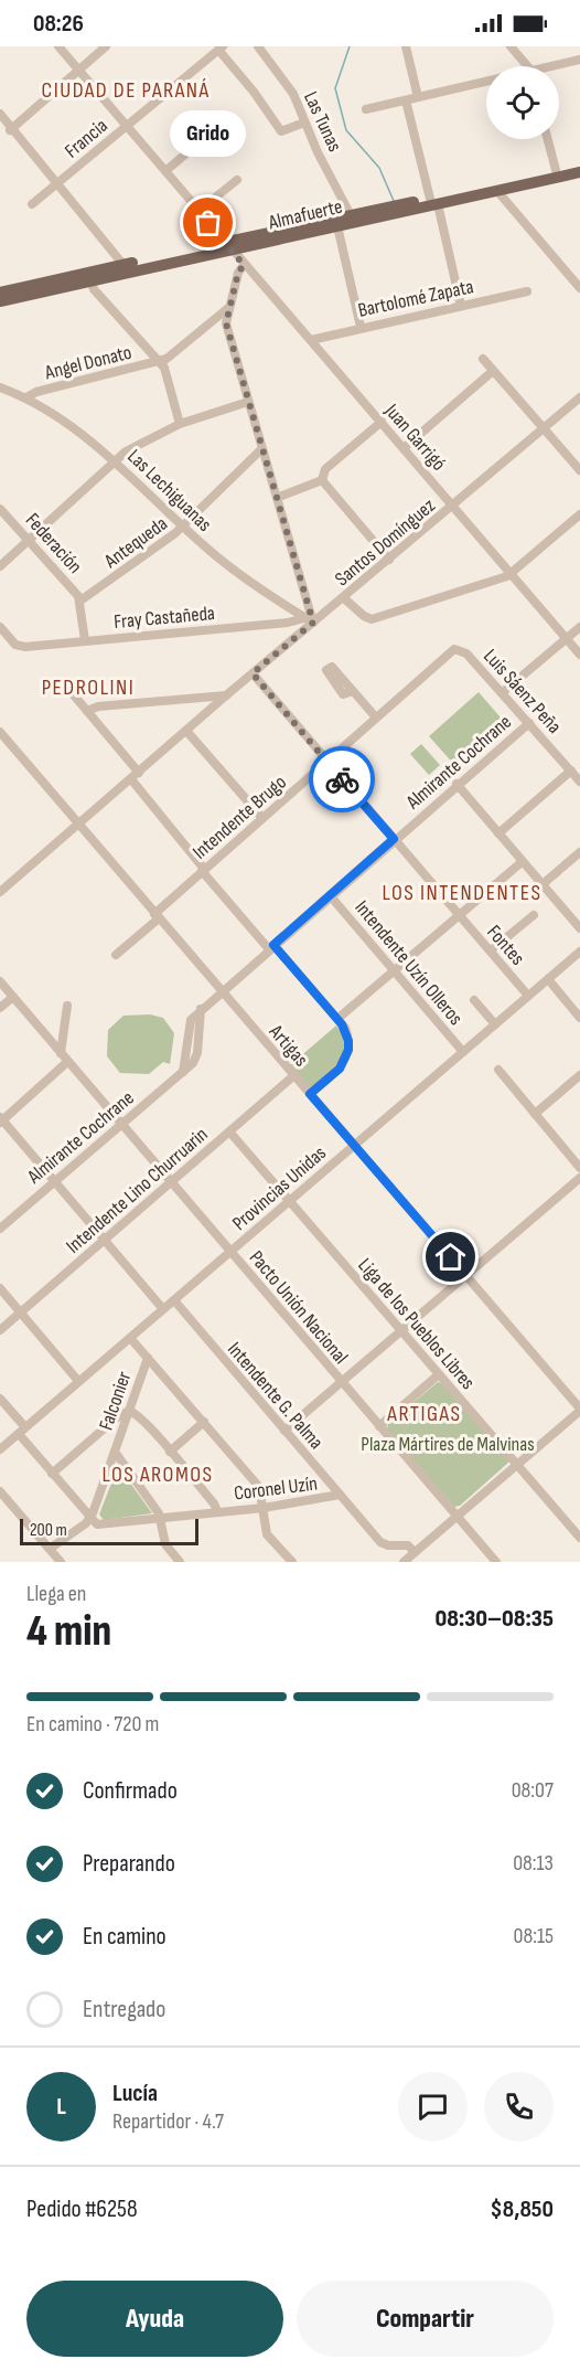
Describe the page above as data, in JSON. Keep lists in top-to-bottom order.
{
  "streets": {
    "main road": ["Almafuerte"],
    "street": [
      "Las Tunas",
      "Francia",
      "Bartolomé Zapata",
      "Angel Donato",
      "Juan Garrigó",
      "Las Lechiguanas",
      "Antequeda",
      "Santos Domínguez",
      "Federación",
      "Fray Castañeda",
      "Luis Sáenz Peña",
      "Almirante Cochrane",
      "Intendente Brugo",
      "Fontes",
      "Intendente Uzín Olleros",
      "Artigas",
      "Provincias Unidas",
      "Intendente Lino Churruarin",
      "Pacto Unión Nacional",
      "Liga de los Pueblos Libres",
      "Intendente G. Palma",
      "Falconier",
      "Coronel Uzín"
    ]
  },
  "crossings": [
    ["Las Tunas", "Almafuerte"],
    ["Francia", "Juan Garrigó"],
    ["Almafuerte", "Juan Garrigó"],
    ["Bartolomé Zapata", "Juan Garrigó"],
    ["Angel Donato", "Las Lechiguanas"],
    ["Juan Garrigó", "Santos Domínguez"],
    ["Juan Garrigó", "Almirante Cochrane"],
    ["Las Lechiguanas", "Antequeda"],
    ["Las Lechiguanas", "Santos Domínguez"],
    ["Las Lechiguanas", "Fray Castañeda"],
    ["Antequeda", "Federación"],
    ["Santos Domínguez", "Fontes"],
    ["Santos Domínguez", "Artigas"],
    ["Federación", "Fray Castañeda"],
    ["Luis Sáenz Peña", "Almirante Cochrane"],
    ["Luis Sáenz Peña", "Intendente Brugo"],
    ["Almirante Cochrane", "Fontes"],
    ["Almirante Cochrane", "Intendente Uzín Olleros"],
    ["Almirante Cochrane", "Artigas"],
    ["Almirante Cochrane", "Pacto Unión Nacional"],
    ["Intendente Brugo", "Fontes"],
    ["Intendente Brugo", "Artigas"],
    ["Fontes", "Provincias Unidas"],
    ["Intendente Uzín Olleros", "Provincias Unidas"],
    ["Artigas", "Provincias Unidas"],
    ["Artigas", "Intendente Lino Churruarin"],
    ["Provincias Unidas", "Pacto Unión Nacional"],
    ["Provincias Unidas", "Liga de los Pueblos Libres"],
    ["Provincias Unidas", "Intendente G. Palma"],
    ["Intendente Lino Churruarin", "Pacto Unión Nacional"],
    ["Intendente Lino Churruarin", "Liga de los Pueblos Libres"],
    ["Intendente G. Palma", "Coronel Uzín"],
    ["Falconier", "Coronel Uzín"]
  ],
  "districts": [
    "CIUDAD DE PARANÁ",
    "PEDROLINI",
    "LOS INTENDENTES",
    "ARTIGAS",
    "LOS AROMOS"
  ],
  "parks": ["Plaza Mártires de Malvinas"],
  "places": ["Grido"],
  "scale_bar": "200 m",
  "page": {
    "status": "08:26",
    "bubble": "Grido",
    "scale": "200 m",
    "heading": ["4 min", "Llega en", "08:30–08:35"],
    "panel": [
      "Lucía",
      "Repartidor · 4.7",
      "Pedido #6258",
      "$8,850"
    ],
    "bar": "En camino · 720 m",
    "list": [
      ["Confirmado", "08:07"],
      ["Preparando", "08:13"],
      ["En camino", "08:15"],
      "Entregado"
    ],
    "round": "L",
    "buttons": ["Ayuda", "Compartir"]
  }
}
